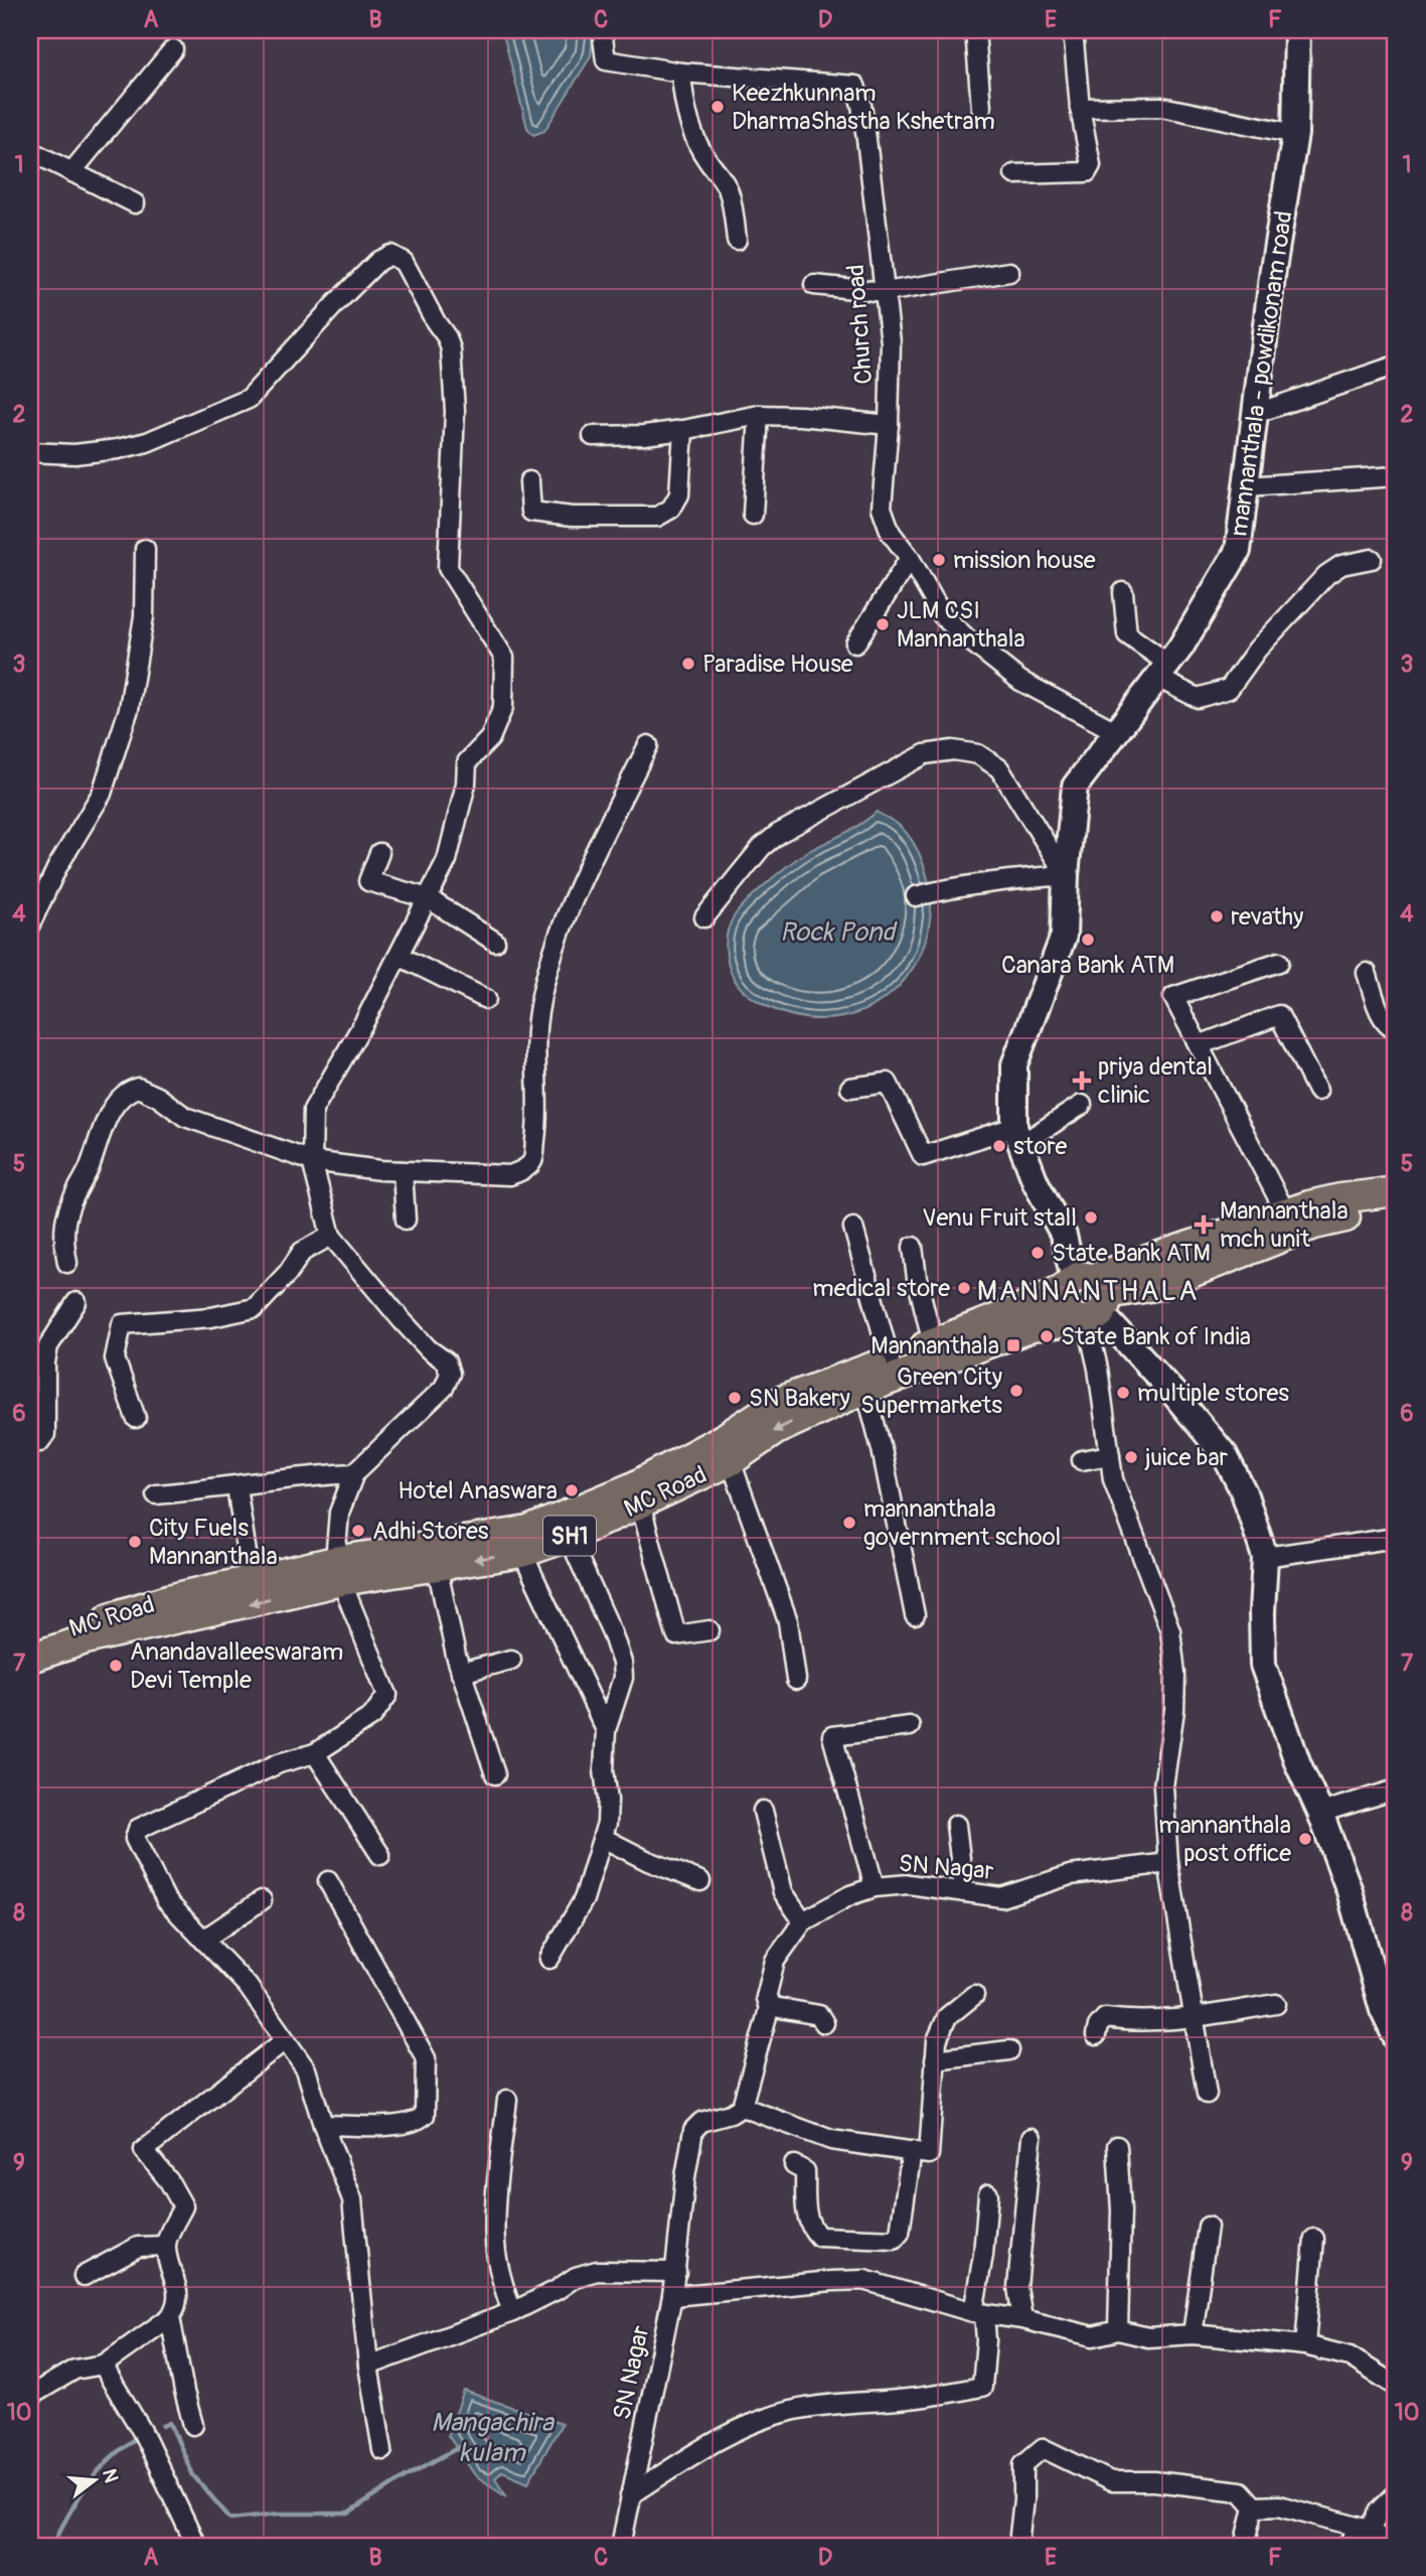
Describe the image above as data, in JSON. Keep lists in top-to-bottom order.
{
  "streets": {
    "main road": ["mannanthala - powdikonam road", "MC Road", "SH1"],
    "street": ["Church road", "SN Nagar"]
  },
  "crossings": [
    ["Church road", "mannanthala - powdikonam road"],
    ["mannanthala - powdikonam road", "MC Road"]
  ],
  "districts": ["MANNANTHALA"],
  "water": ["Rock Pond", "Mangachira kulam"],
  "places": {
    "other": [
      "Keezhkunnam DharmaShastha Kshetram",
      "mission house",
      "JLM CSI Mannanthala",
      "Paradise House",
      "revathy",
      "Canara Bank ATM",
      "store",
      "Venu Fruit stall",
      "State Bank ATM",
      "medical store",
      "State Bank of India",
      "Green City Supermarkets",
      "multiple stores",
      "SN Bakery",
      "juice bar",
      "Hotel Anaswara",
      "mannanthala government school",
      "Adhi Stores",
      "City Fuels Mannanthala",
      "Anandavalleeswaram Devi Temple",
      "mannanthala post office"
    ],
    "health": ["priya dental clinic", "Mannanthala mch unit"],
    "transit": ["Mannanthala"]
  },
  "north": "right",
  "grid": {
    "columns": [
      "A",
      "B",
      "C",
      "D",
      "E",
      "F"
    ],
    "rows": [
      "1",
      "2",
      "3",
      "4",
      "5",
      "6",
      "7",
      "8",
      "9",
      "10"
    ]
  }
}
